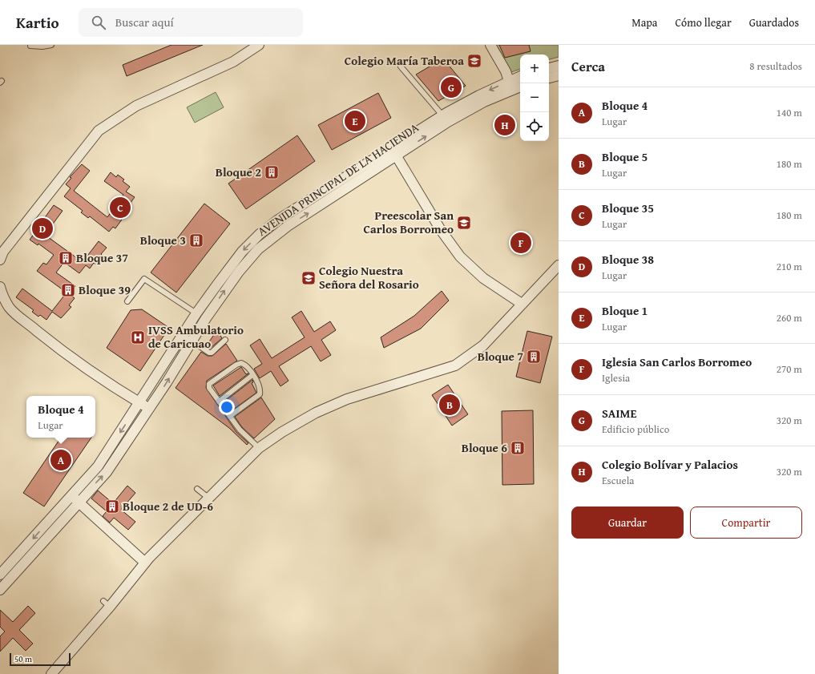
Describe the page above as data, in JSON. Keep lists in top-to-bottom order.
{
  "streets": {
    "street": ["AVENIDA PRINCIPAL DE LA HACIENDA"]
  },
  "places": {
    "school or university": ["Colegio María Taberoa", "Preescolar San Carlos Borromeo", "Colegio Nuestra Señora del Rosario"],
    "building": [
      "Bloque 2",
      "Bloque 3",
      "Bloque 37",
      "Bloque 39",
      "Bloque 7",
      "Bloque 6",
      "Bloque 2 de UD-6"
    ],
    "hospital": ["IVSS Ambulatorio de Caricuao"]
  },
  "scale_bar": "50 m",
  "page": {
    "header": "Kartio",
    "search": "Buscar aquí",
    "nav": ["Mapa", "Cómo llegar", "Guardados"],
    "heading": ["Cerca", "8 resultados"],
    "map_buttons": ["+", "−"],
    "pins": [
      "G",
      "E",
      "H",
      "C",
      "D",
      "F",
      "B",
      "A"
    ],
    "list": [
      {
        "mark": "A",
        "name": "Bloque 4",
        "note": "Lugar",
        "value": "140 m"
      },
      {
        "mark": "B",
        "name": "Bloque 5",
        "note": "Lugar",
        "value": "180 m"
      },
      {
        "mark": "C",
        "name": "Bloque 35",
        "note": "Lugar",
        "value": "180 m"
      },
      {
        "mark": "D",
        "name": "Bloque 38",
        "note": "Lugar",
        "value": "210 m"
      },
      {
        "mark": "E",
        "name": "Bloque 1",
        "note": "Lugar",
        "value": "260 m"
      },
      {
        "mark": "F",
        "name": "Iglesia San Carlos Borromeo",
        "note": "Iglesia",
        "value": "270 m"
      },
      {
        "mark": "G",
        "name": "SAIME",
        "note": "Edificio público",
        "value": "320 m"
      },
      {
        "mark": "H",
        "name": "Colegio Bolívar y Palacios",
        "note": "Escuela",
        "value": "320 m"
      }
    ],
    "popup": ["Bloque 4", "Lugar"],
    "buttons": ["Guardar", "Compartir"],
    "scale": "50 m"
  }
}
